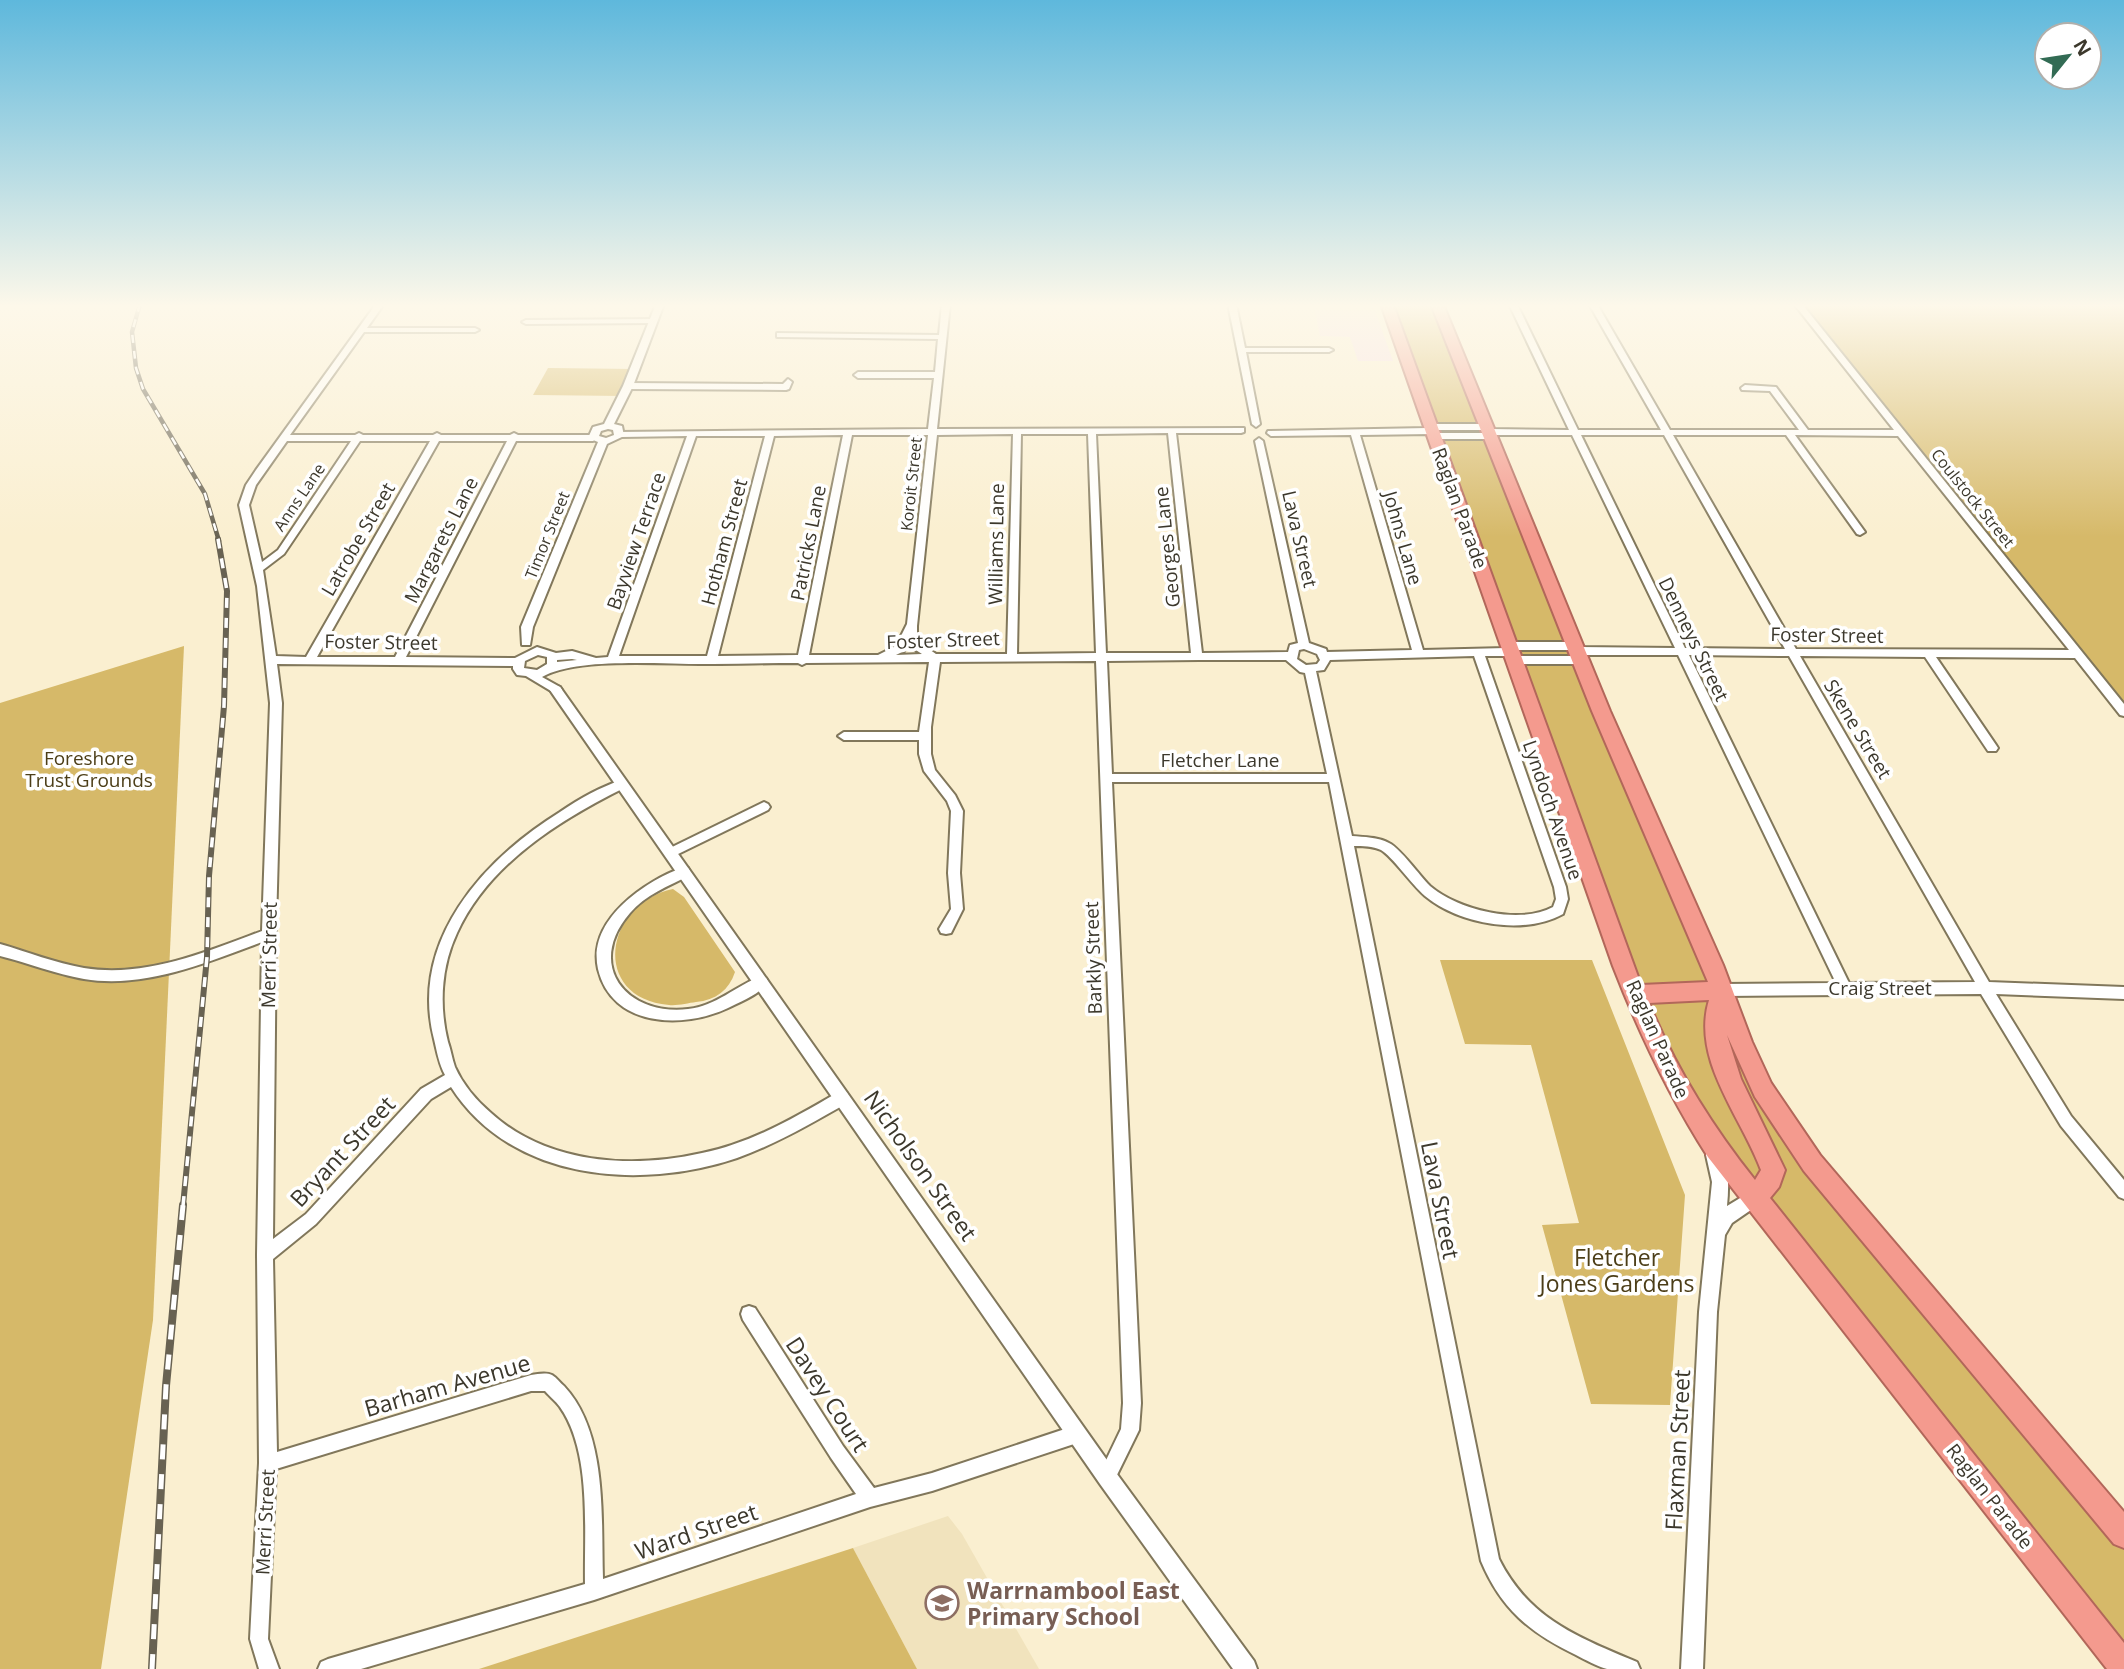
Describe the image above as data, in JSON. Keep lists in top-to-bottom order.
{
  "streets": {
    "highway": ["Raglan Parade", "Craig Street"],
    "street": [
      "Koroit Street",
      "Anns Lane",
      "Coulstock Street",
      "Timor Street",
      "Johns Lane",
      "Latrobe Street",
      "Lava Street",
      "Margarets Lane",
      "Bayview Terrace",
      "Hotham Street",
      "Patricks Lane",
      "Williams Lane",
      "Georges Lane",
      "Foster Street",
      "Denneys Street",
      "Skene Street",
      "Fletcher Lane",
      "Lyndoch Avenue",
      "Merri Street",
      "Barkly Street",
      "Bryant Street",
      "Nicholson Street",
      "Barham Avenue",
      "Davey Court",
      "Flaxman Street",
      "Ward Street"
    ]
  },
  "crossings": [
    ["Anns Lane", "Merri Street"],
    ["Coulstock Street", "Foster Street"],
    ["Raglan Parade", "Foster Street"],
    ["Raglan Parade", "Craig Street"],
    ["Raglan Parade", "Flaxman Street"],
    ["Timor Street", "Foster Street"],
    ["Latrobe Street", "Foster Street"],
    ["Lava Street", "Foster Street"],
    ["Lava Street", "Fletcher Lane"],
    ["Lava Street", "Lyndoch Avenue"],
    ["Margarets Lane", "Foster Street"],
    ["Bayview Terrace", "Foster Street"],
    ["Hotham Street", "Foster Street"],
    ["Patricks Lane", "Foster Street"],
    ["Williams Lane", "Foster Street"],
    ["Georges Lane", "Foster Street"],
    ["Foster Street", "Denneys Street"],
    ["Foster Street", "Skene Street"],
    ["Foster Street", "Merri Street"],
    ["Foster Street", "Barkly Street"],
    ["Foster Street", "Nicholson Street"],
    ["Denneys Street", "Craig Street"],
    ["Skene Street", "Craig Street"],
    ["Fletcher Lane", "Barkly Street"],
    ["Merri Street", "Bryant Street"],
    ["Merri Street", "Barham Avenue"],
    ["Barkly Street", "Nicholson Street"],
    ["Nicholson Street", "Ward Street"],
    ["Barham Avenue", "Ward Street"],
    ["Davey Court", "Ward Street"]
  ],
  "parks": ["Foreshore Trust Grounds", "Fletcher Jones Gardens"],
  "places": {
    "school or university": ["Warrnambool East Primary School"]
  },
  "north": "top right"
}
